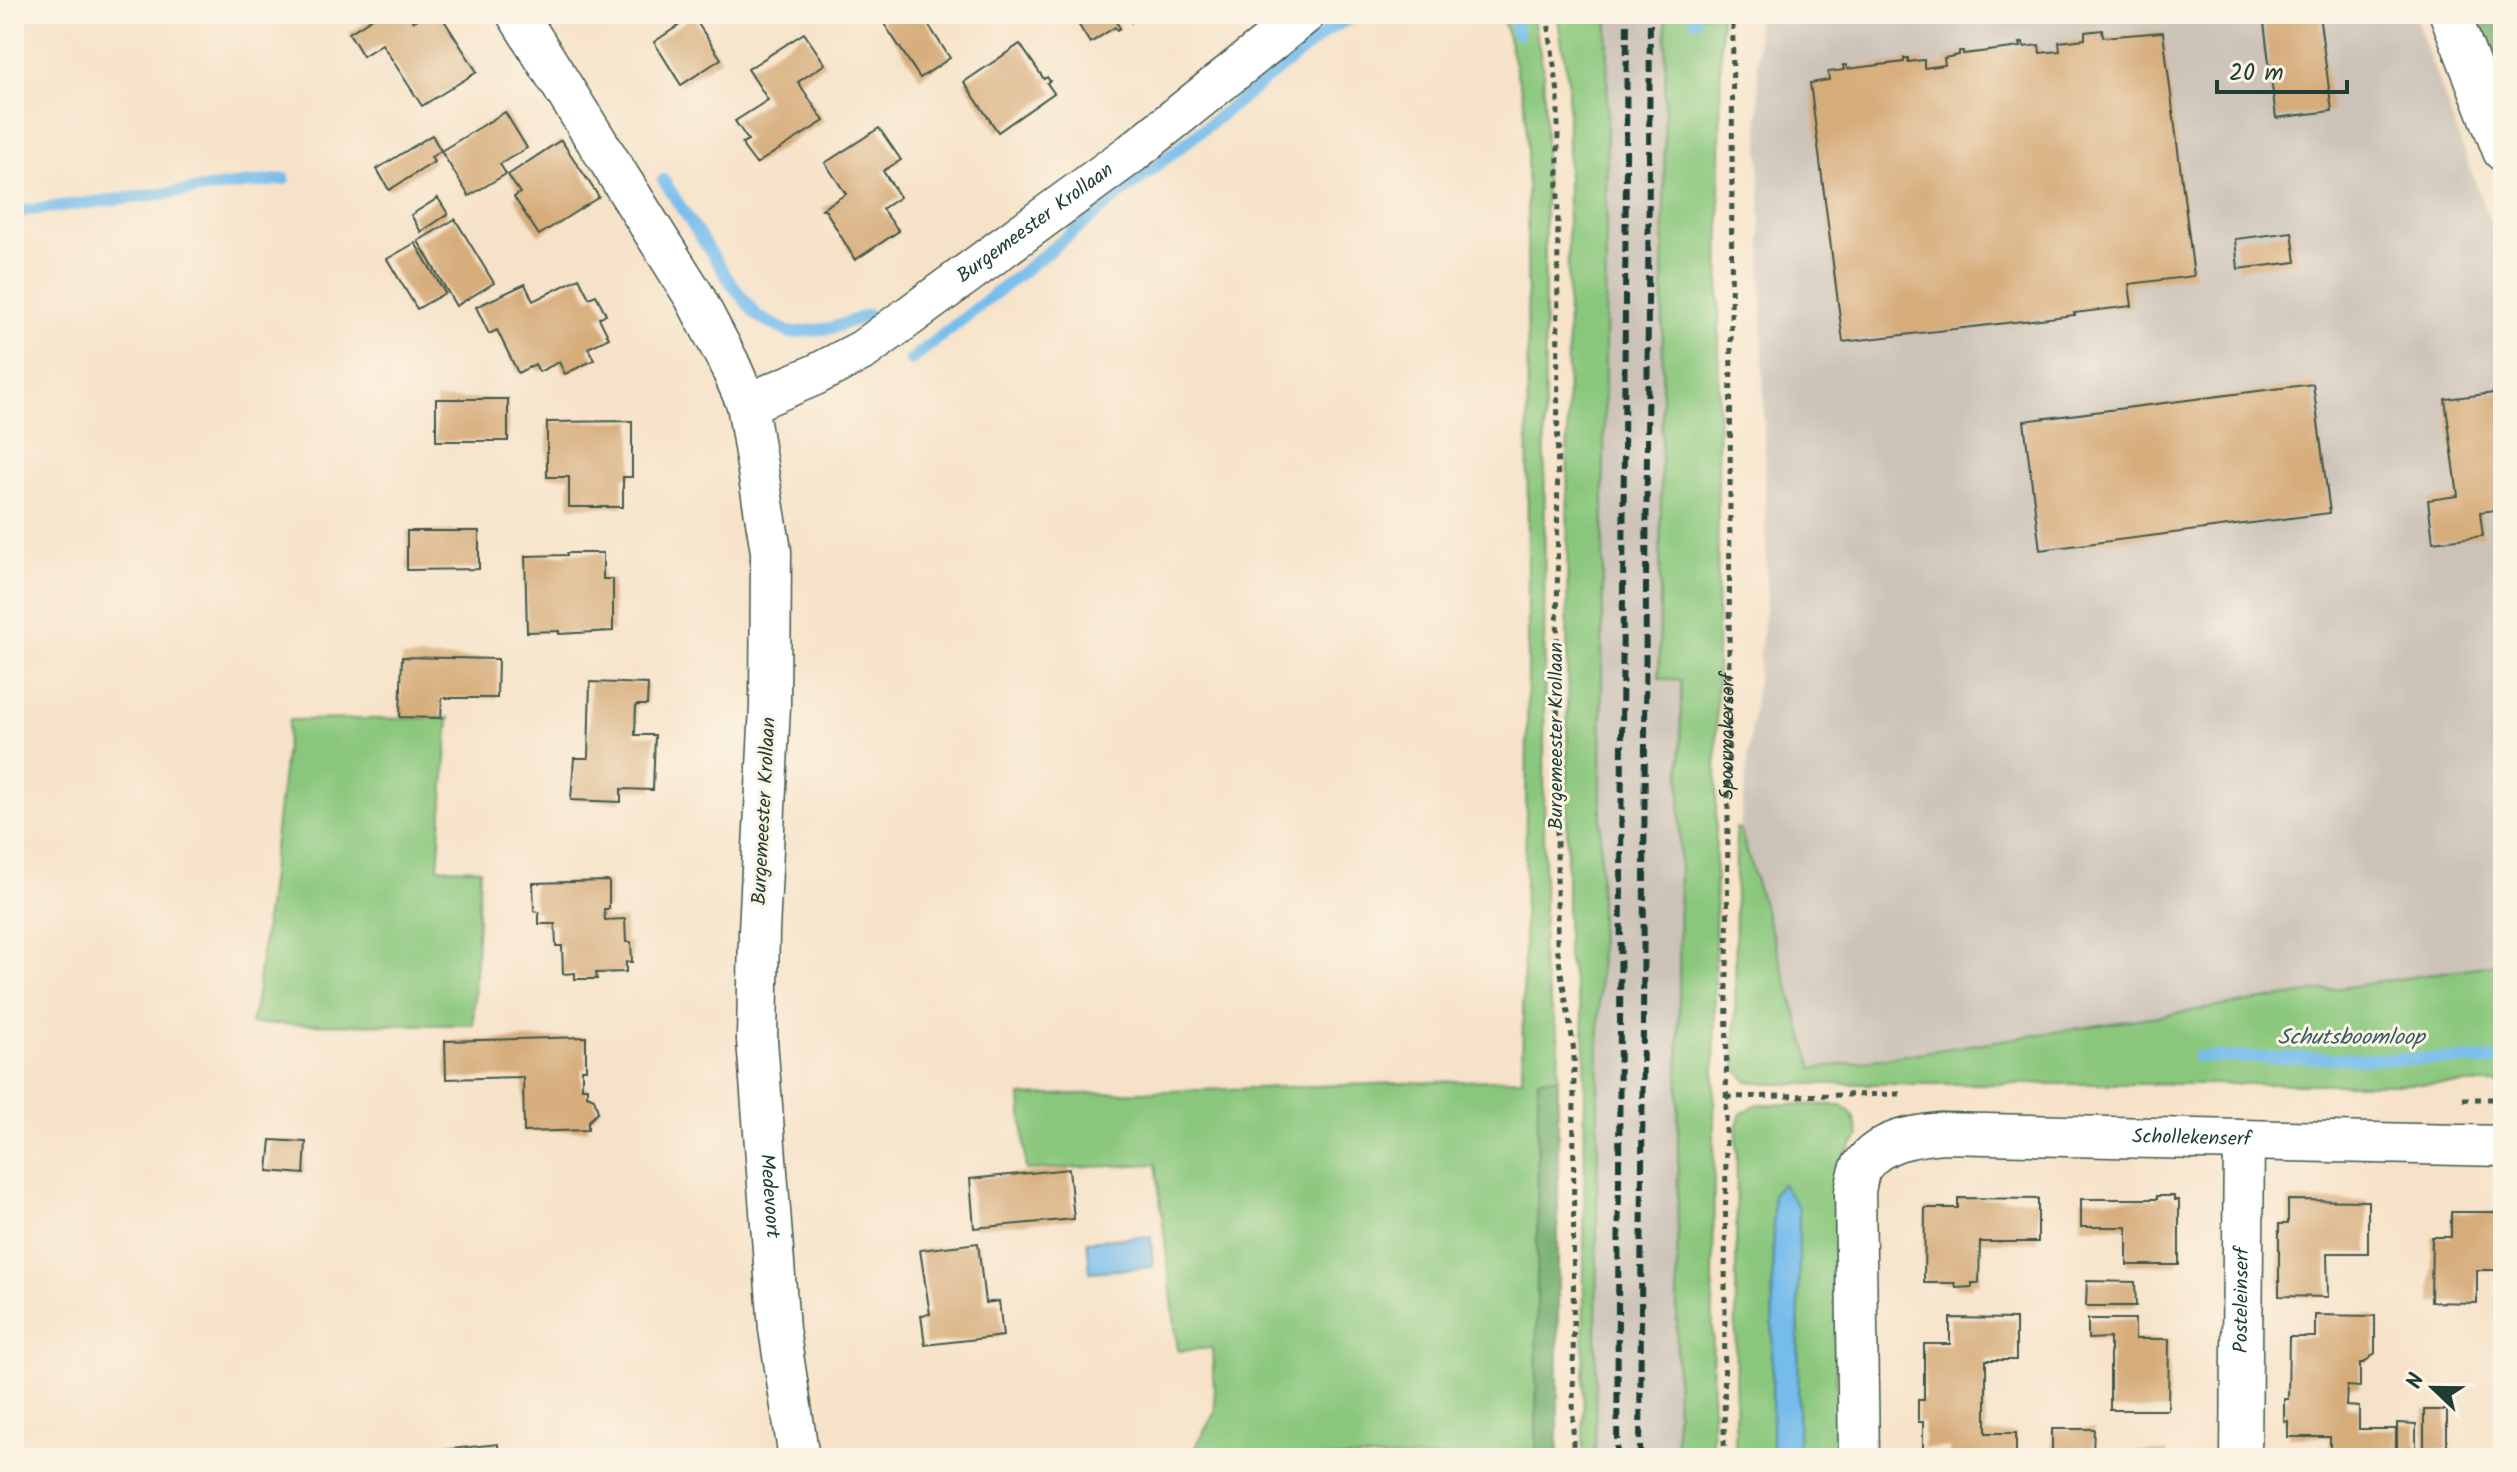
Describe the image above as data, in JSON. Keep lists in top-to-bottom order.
{
  "streets": {
    "street": [
      "Burgemeester Krollaan",
      "Schollekenserf",
      "Medevoort",
      "Posteleinserf"
    ],
    "path": ["Spoormakerserf"]
  },
  "crossings": [
    ["Burgemeester Krollaan", "Medevoort"],
    ["Schollekenserf", "Posteleinserf"]
  ],
  "water": ["Schutsboomloop"],
  "scale_bar": "20 m",
  "north": "left"
}
